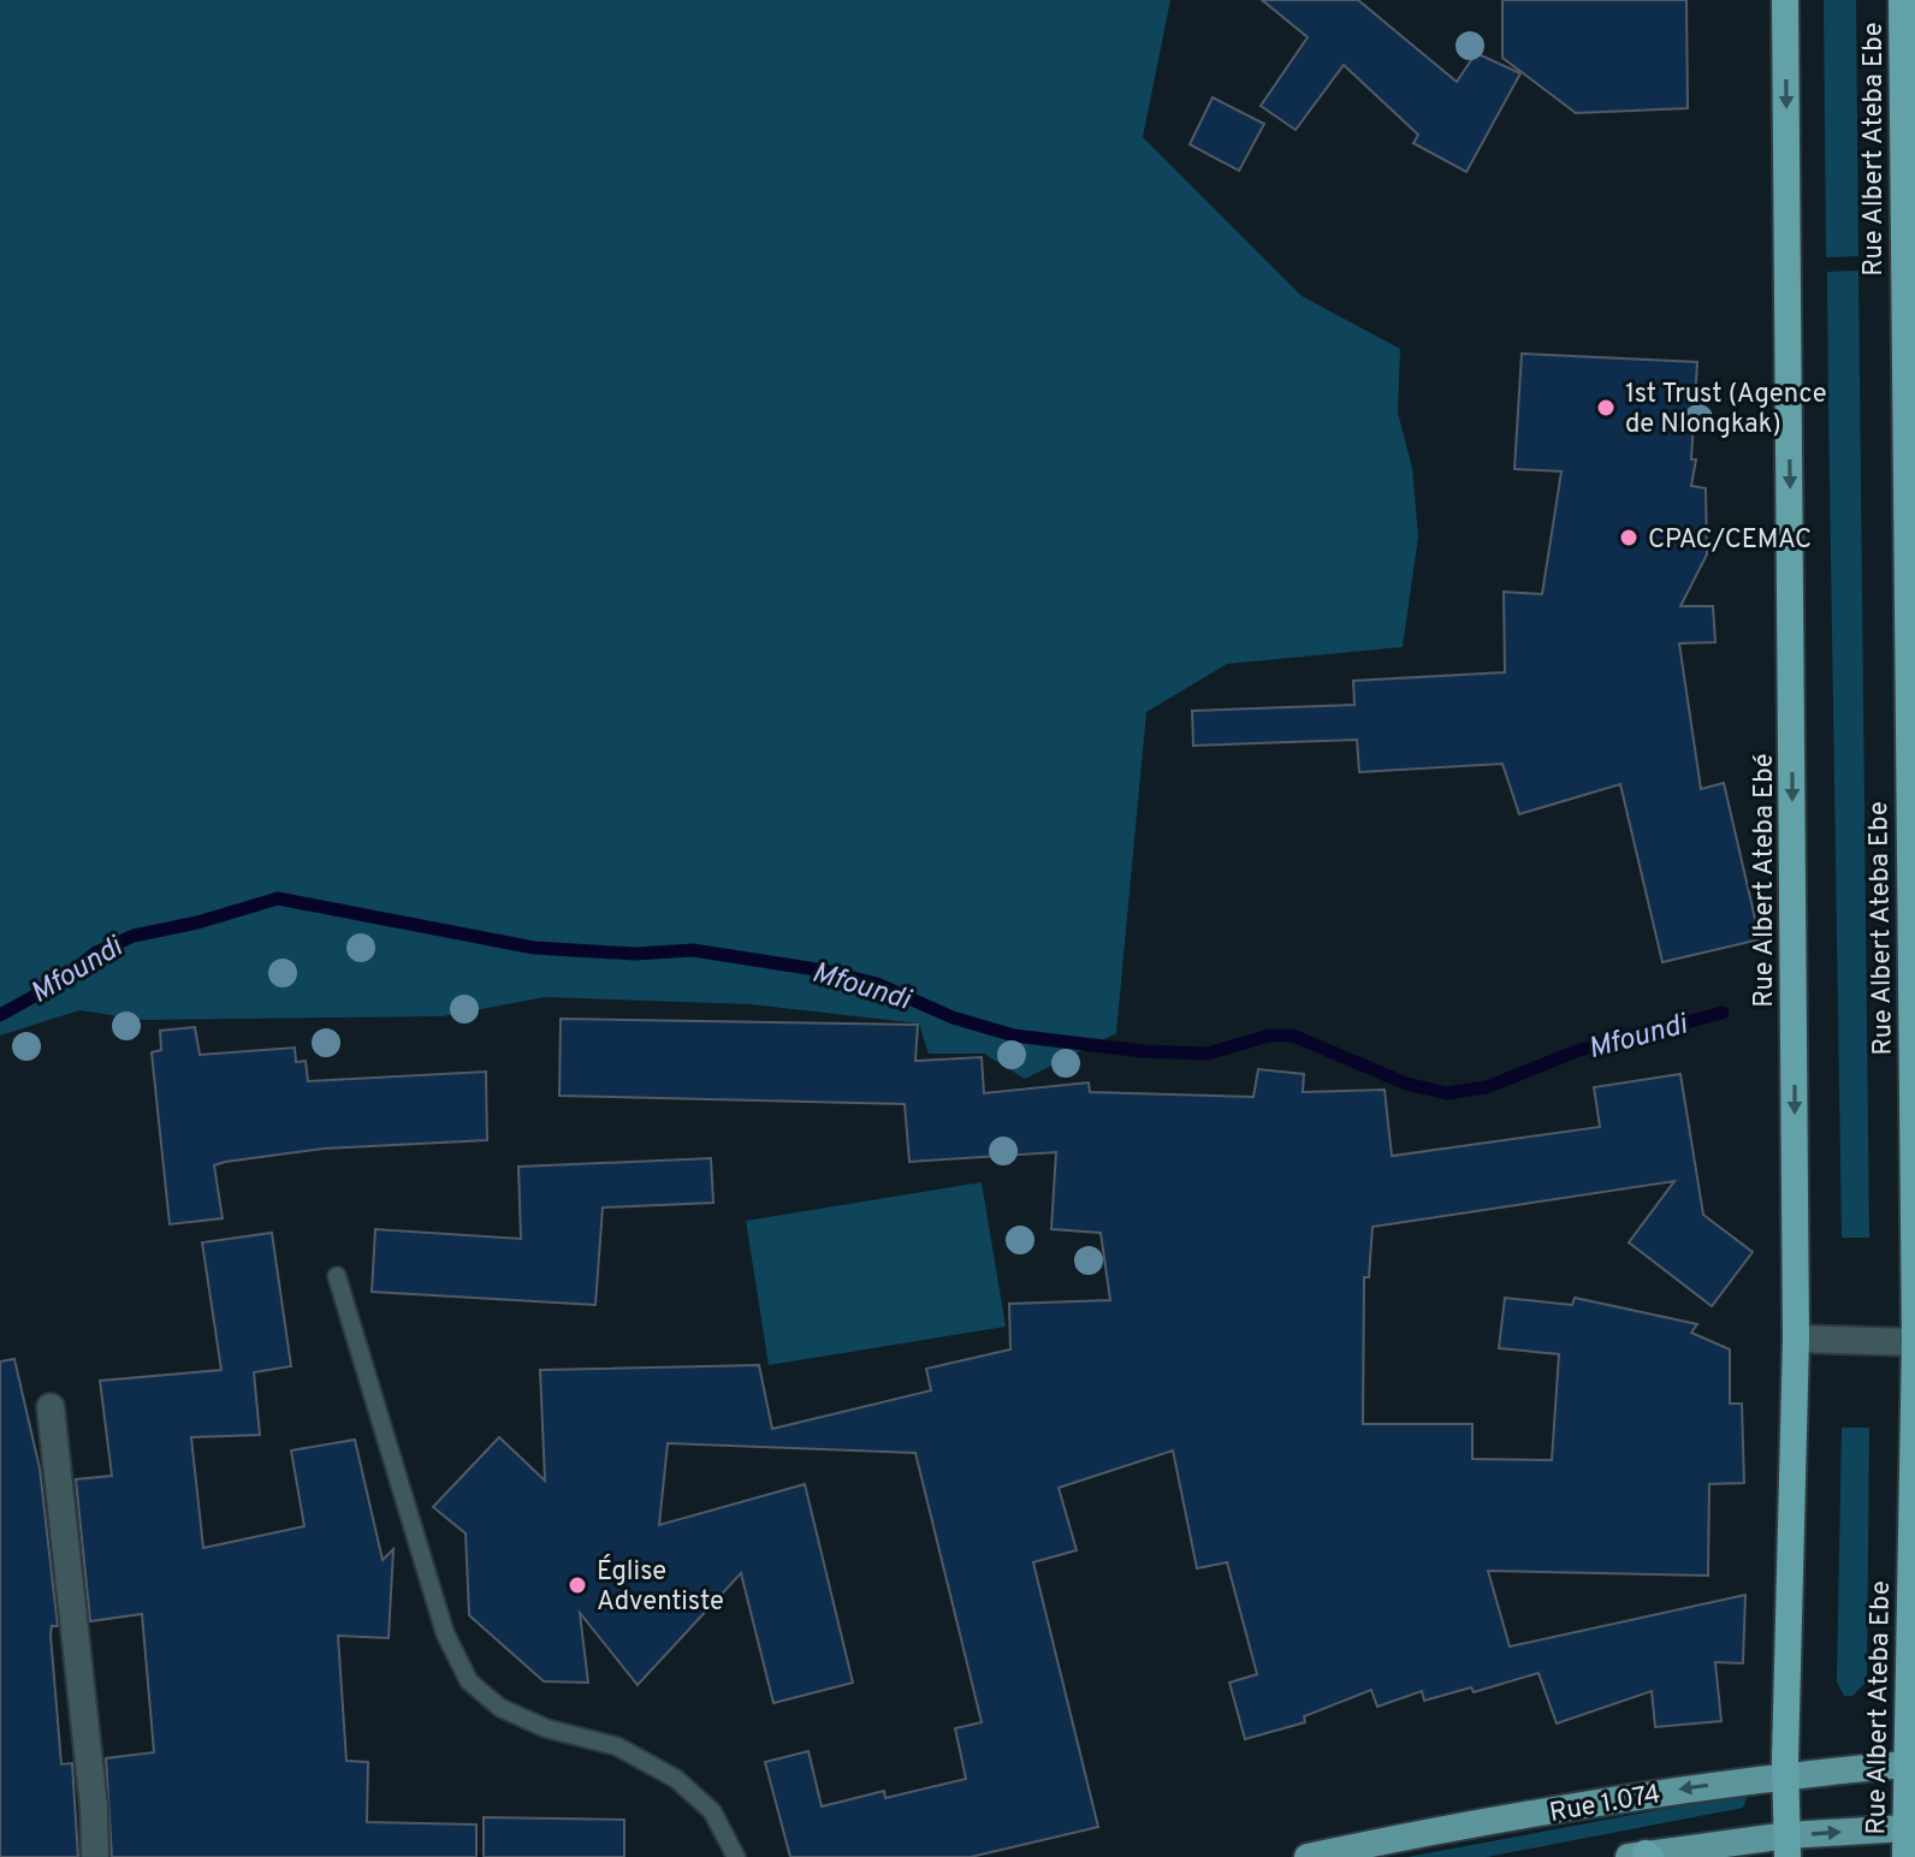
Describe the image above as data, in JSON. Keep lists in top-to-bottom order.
{
  "streets": {
    "highway": ["Rue Albert Ateba Ebe", "Rue Albert Ateba Ebé"],
    "main road": ["Rue 1.074"]
  },
  "crossings": [
    ["Rue Albert Ateba Ebe", "Rue 1.074"],
    ["Rue Albert Ateba Ebé", "Rue 1.074"]
  ],
  "one_way": ["Rue Albert Ateba Ebé"],
  "water": ["Mfoundi"],
  "places": ["1st Trust (Agence de Nlongkak)", "CPAC/CEMAC", "Église Adventiste"]
}
